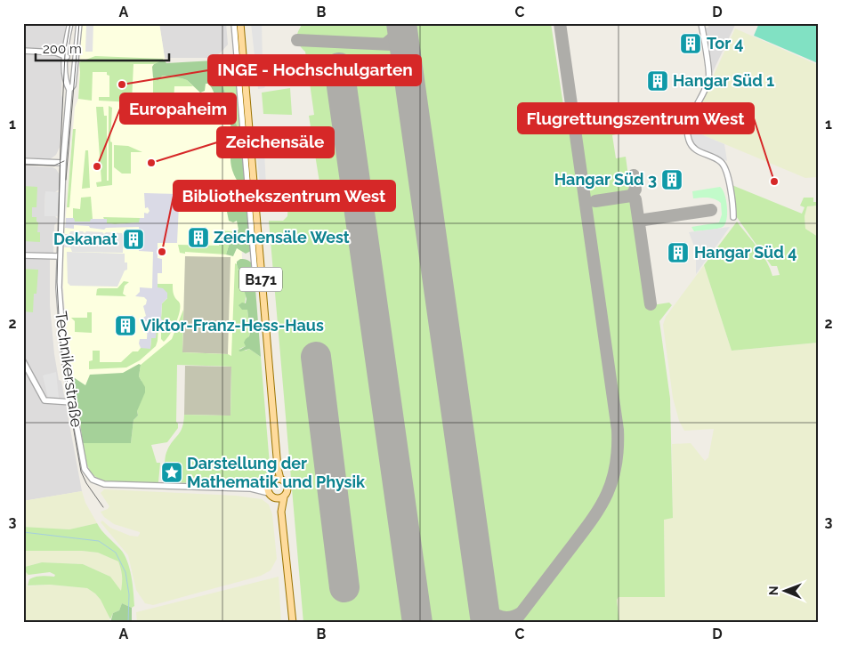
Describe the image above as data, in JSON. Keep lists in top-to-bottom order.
{
  "streets": {
    "main road": ["B171"],
    "street": ["Technikerstraße"]
  },
  "crossings": [
    ["B171", "Technikerstraße"]
  ],
  "places": {
    "building": [
      "Tor 4",
      "Hangar Süd 1",
      "Hangar Süd 3",
      "Zeichensäle West",
      "Dekanat",
      "Hangar Süd 4",
      "Viktor-Franz-Hess-Haus"
    ],
    "other": [
      "INGE - Hochschulgarten",
      "Zeichensäle",
      "Europaheim",
      "Flugrettungszentrum West",
      "Bibliothekszentrum West"
    ],
    "place": ["Darstellung der Mathematik und Physik"]
  },
  "scale_bar": "200 m",
  "north": "left",
  "grid": {
    "columns": [
      "A",
      "B",
      "C",
      "D"
    ],
    "rows": ["1", "2", "3"]
  }
}
